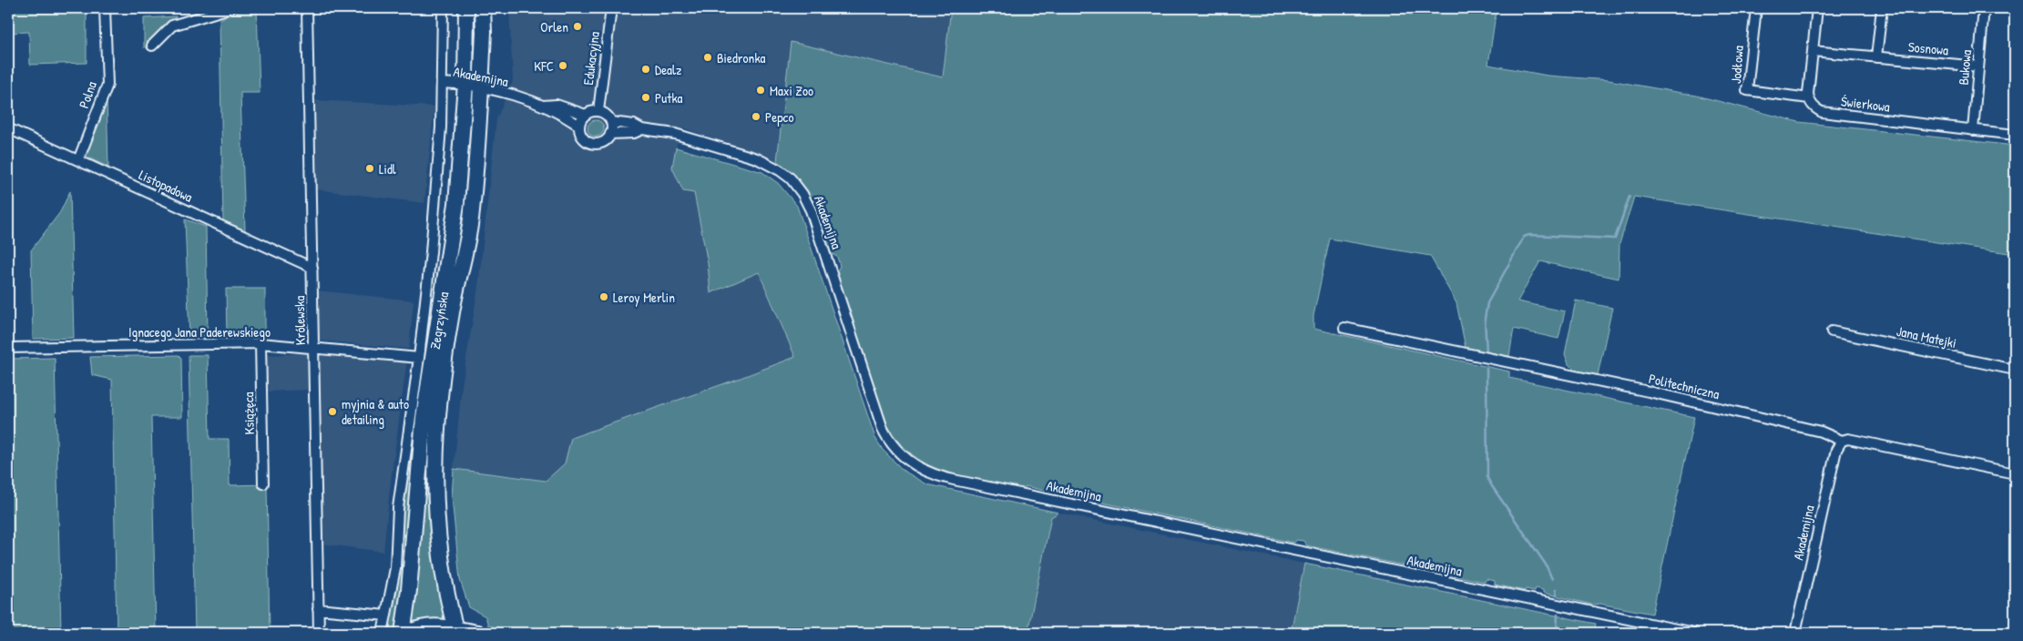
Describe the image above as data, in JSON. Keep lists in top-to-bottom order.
{
  "streets": {
    "main road": ["Zegrzyńska"],
    "street": [
      "Sosnowa",
      "Edukacyjna",
      "Jodłowa",
      "Bukowa",
      "Akademijna",
      "Polna",
      "Świerkowa",
      "Listopadowa",
      "Królewska",
      "Ignacego Jana Paderewskiego",
      "Jana Matejki",
      "Politechniczna",
      "Książęca"
    ]
  },
  "crossings": [
    ["Sosnowa", "Bukowa"],
    ["Edukacyjna", "Akademijna"],
    ["Jodłowa", "Świerkowa"],
    ["Bukowa", "Świerkowa"],
    ["Akademijna", "Zegrzyńska"],
    ["Akademijna", "Politechniczna"],
    ["Polna", "Listopadowa"],
    ["Listopadowa", "Królewska"],
    ["Królewska", "Ignacego Jana Paderewskiego"],
    ["Ignacego Jana Paderewskiego", "Książęca"]
  ],
  "places": [
    "Orlen",
    "Biedronka",
    "KFC",
    "Dealz",
    "Maxi Zoo",
    "Putka",
    "Pepco",
    "Lidl",
    "Leroy Merlin",
    "myjnia & auto detailing"
  ]
}
